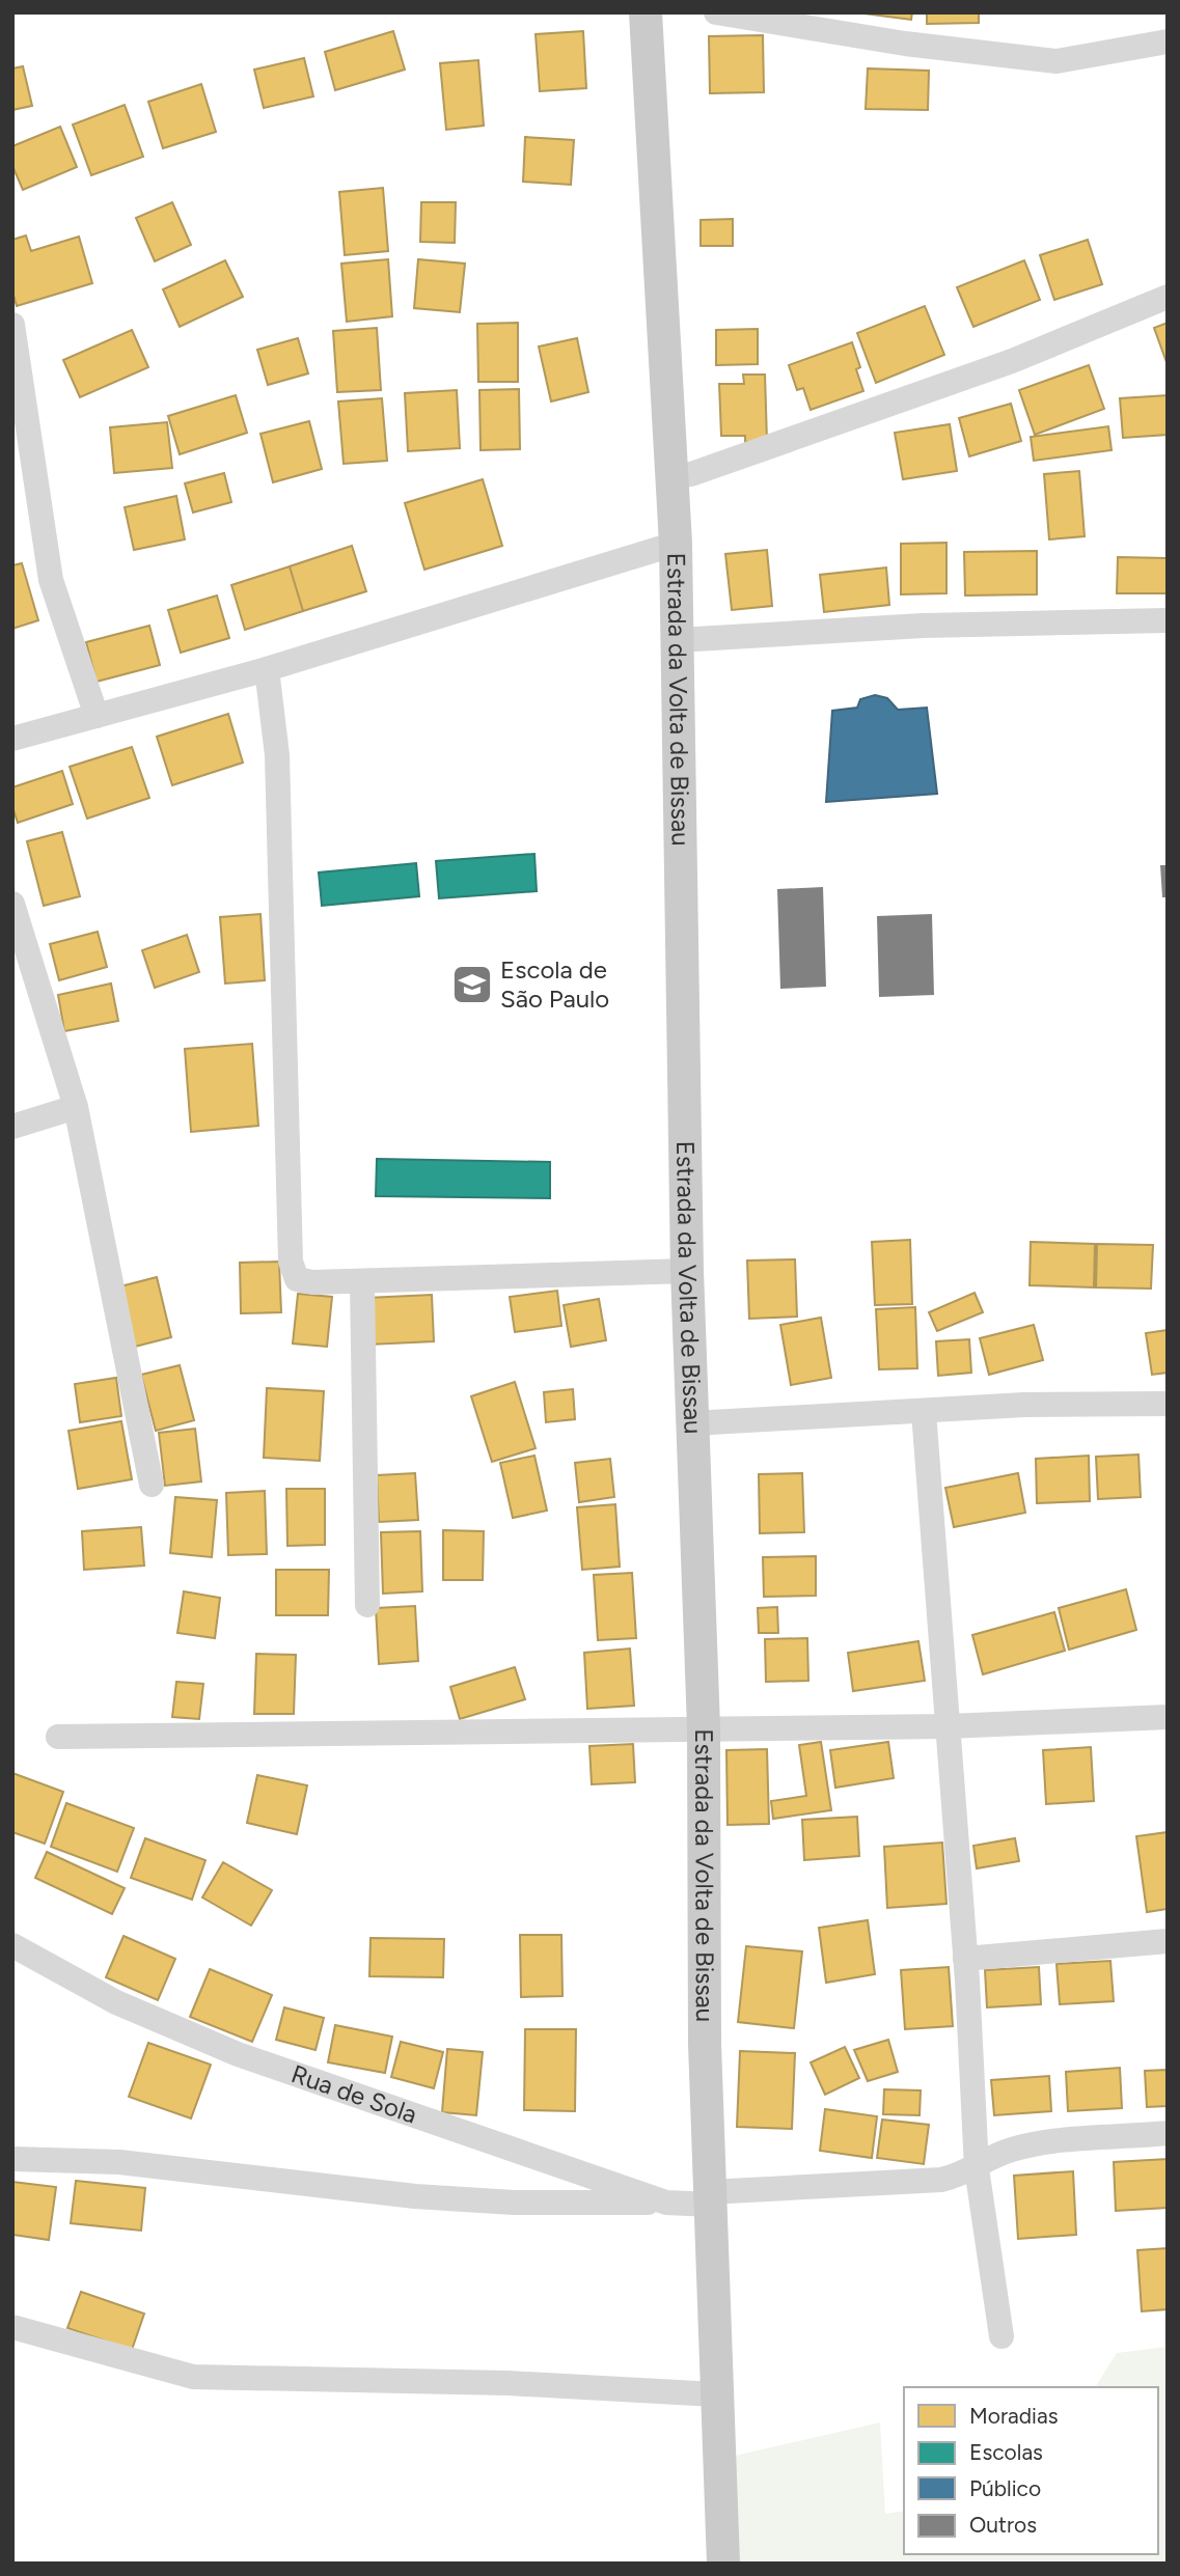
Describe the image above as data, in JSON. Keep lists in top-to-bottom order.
{
  "streets": {
    "main road": ["Estrada da Volta de Bissau"],
    "street": ["Rua de Sola"]
  },
  "crossings": [
    ["Estrada da Volta de Bissau", "Rua de Sola"]
  ],
  "places": {
    "school or university": ["Escola de São Paulo"]
  },
  "legend": [
    "Moradias",
    "Escolas",
    "Público",
    "Outros"
  ]
}
